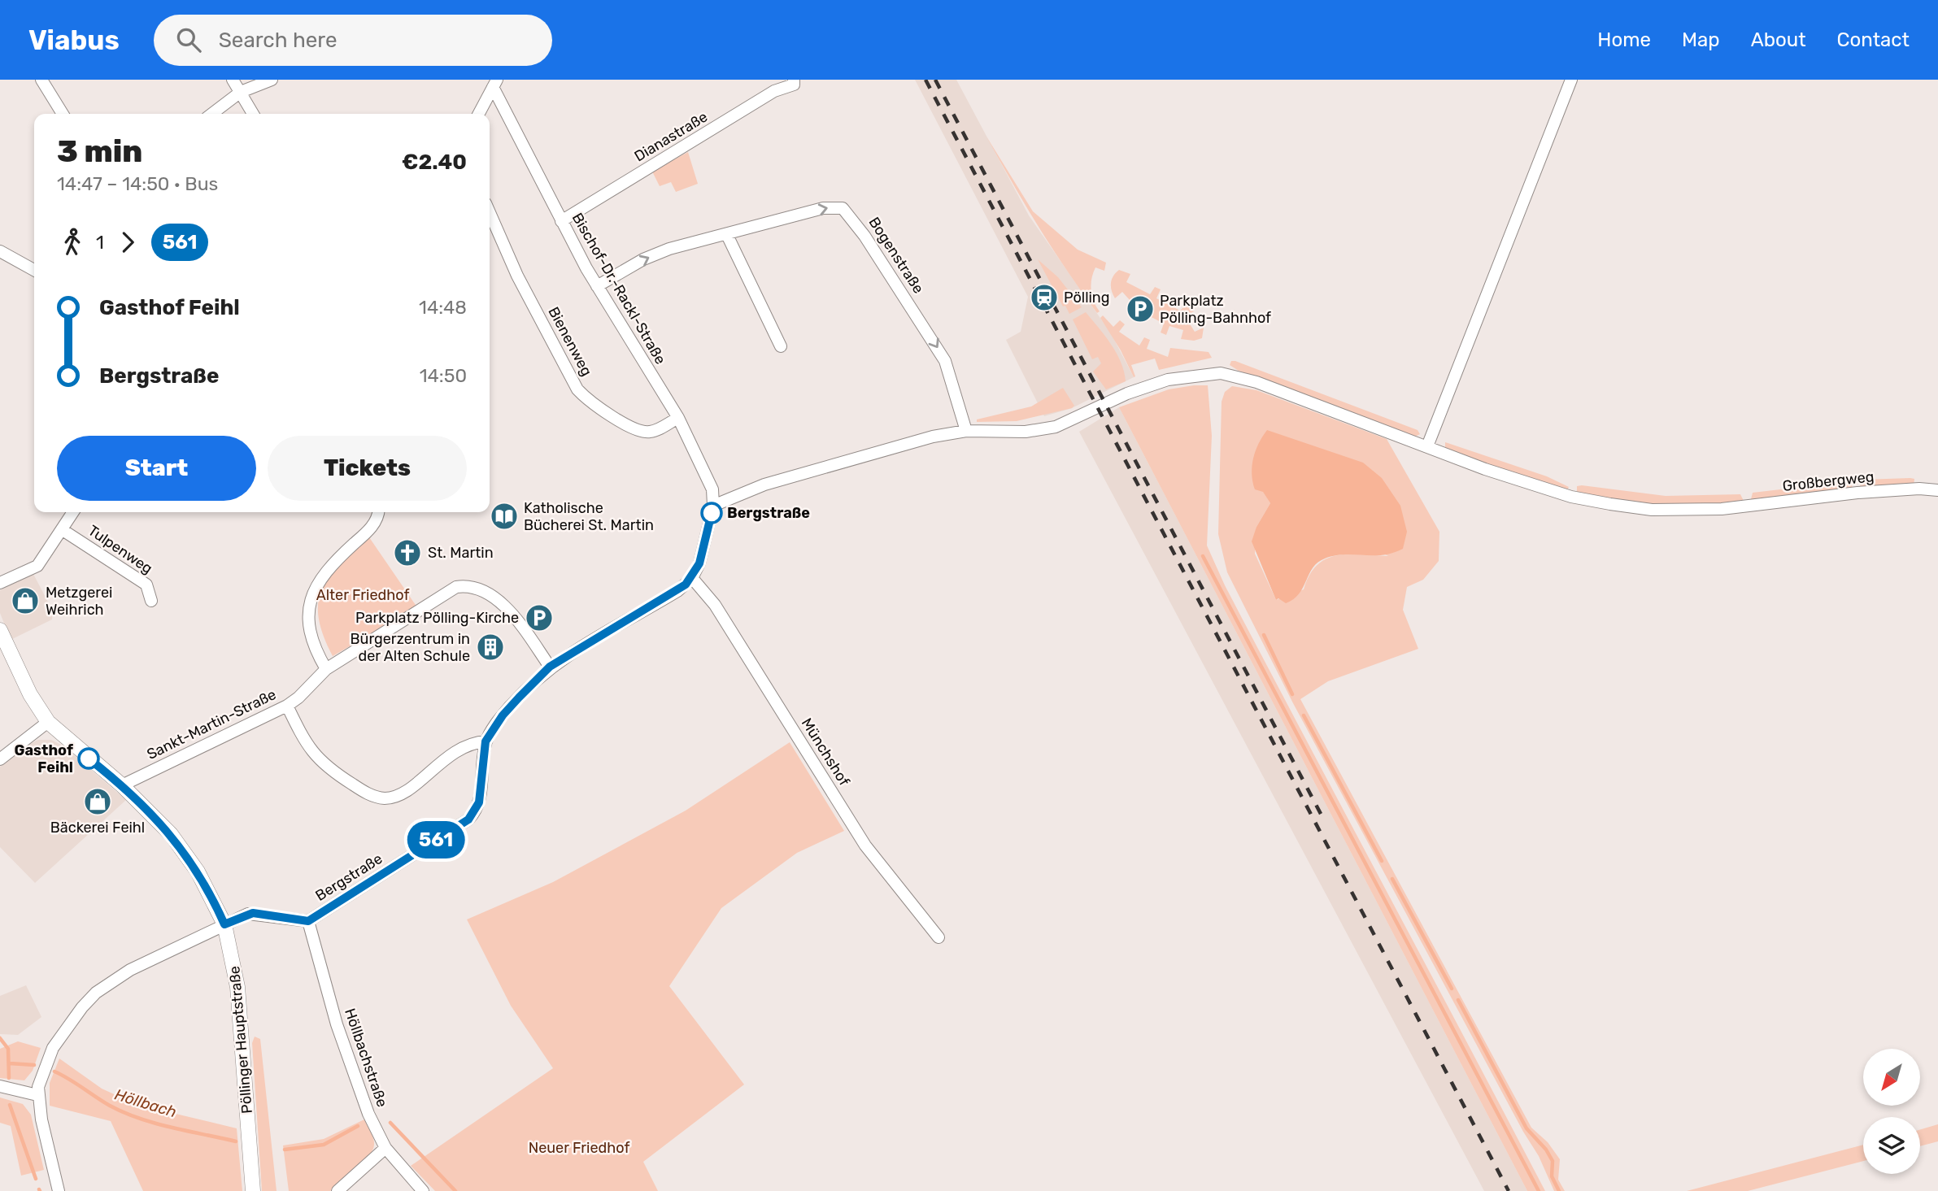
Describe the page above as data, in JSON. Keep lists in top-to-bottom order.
{
  "streets": {
    "street": [
      "Dianastraße",
      "Bogenstraße",
      "Bischof-Dr.-Rackl-Straße",
      "Bienenweg",
      "Großbergweg",
      "Tulpenweg",
      "Sankt-Martin-Straße",
      "Münchshof",
      "Bergstraße",
      "Pöllinger Hauptstraße",
      "Höllbachstraße"
    ]
  },
  "crossings": [
    ["Dianastraße", "Bischof-Dr.-Rackl-Straße"],
    ["Bogenstraße", "Bischof-Dr.-Rackl-Straße"],
    ["Bogenstraße", "Großbergweg"],
    ["Bischof-Dr.-Rackl-Straße", "Bienenweg"],
    ["Bischof-Dr.-Rackl-Straße", "Bergstraße"],
    ["Sankt-Martin-Straße", "Bergstraße"],
    ["Sankt-Martin-Straße", "Pöllinger Hauptstraße"],
    ["Münchshof", "Bergstraße"],
    ["Bergstraße", "Pöllinger Hauptstraße"],
    ["Bergstraße", "Höllbachstraße"]
  ],
  "water": ["Höllbach"],
  "parks": ["Alter Friedhof", "Neuer Friedhof"],
  "places": {
    "station": ["Pölling"],
    "parking": ["Parkplatz Pölling-Bahnhof", "Parkplatz Pölling-Kirche"],
    "other": ["Bergstraße", "Gasthof Feihl"],
    "library": ["Katholische Bücherei St. Martin"],
    "church": ["St. Martin"],
    "shop": ["Metzgerei Weihrich", "Bäckerei Feihl"],
    "building": ["Bürgerzentrum in der Alten Schule"]
  },
  "lines": ["bus line 561"],
  "north": "bottom left",
  "page": {
    "header": "Viabus",
    "search": "Search here",
    "nav": [
      "Home",
      "Map",
      "About",
      "Contact"
    ],
    "on_map": "561",
    "heading": ["3 min", "14:47 – 14:50 · Bus", "€2.40"],
    "legs": ["1", "561"],
    "list": [
      {
        "name": "Gasthof Feihl",
        "value": "14:48"
      },
      {
        "name": "Bergstraße",
        "value": "14:50"
      }
    ],
    "buttons": ["Start", "Tickets"]
  }
}
